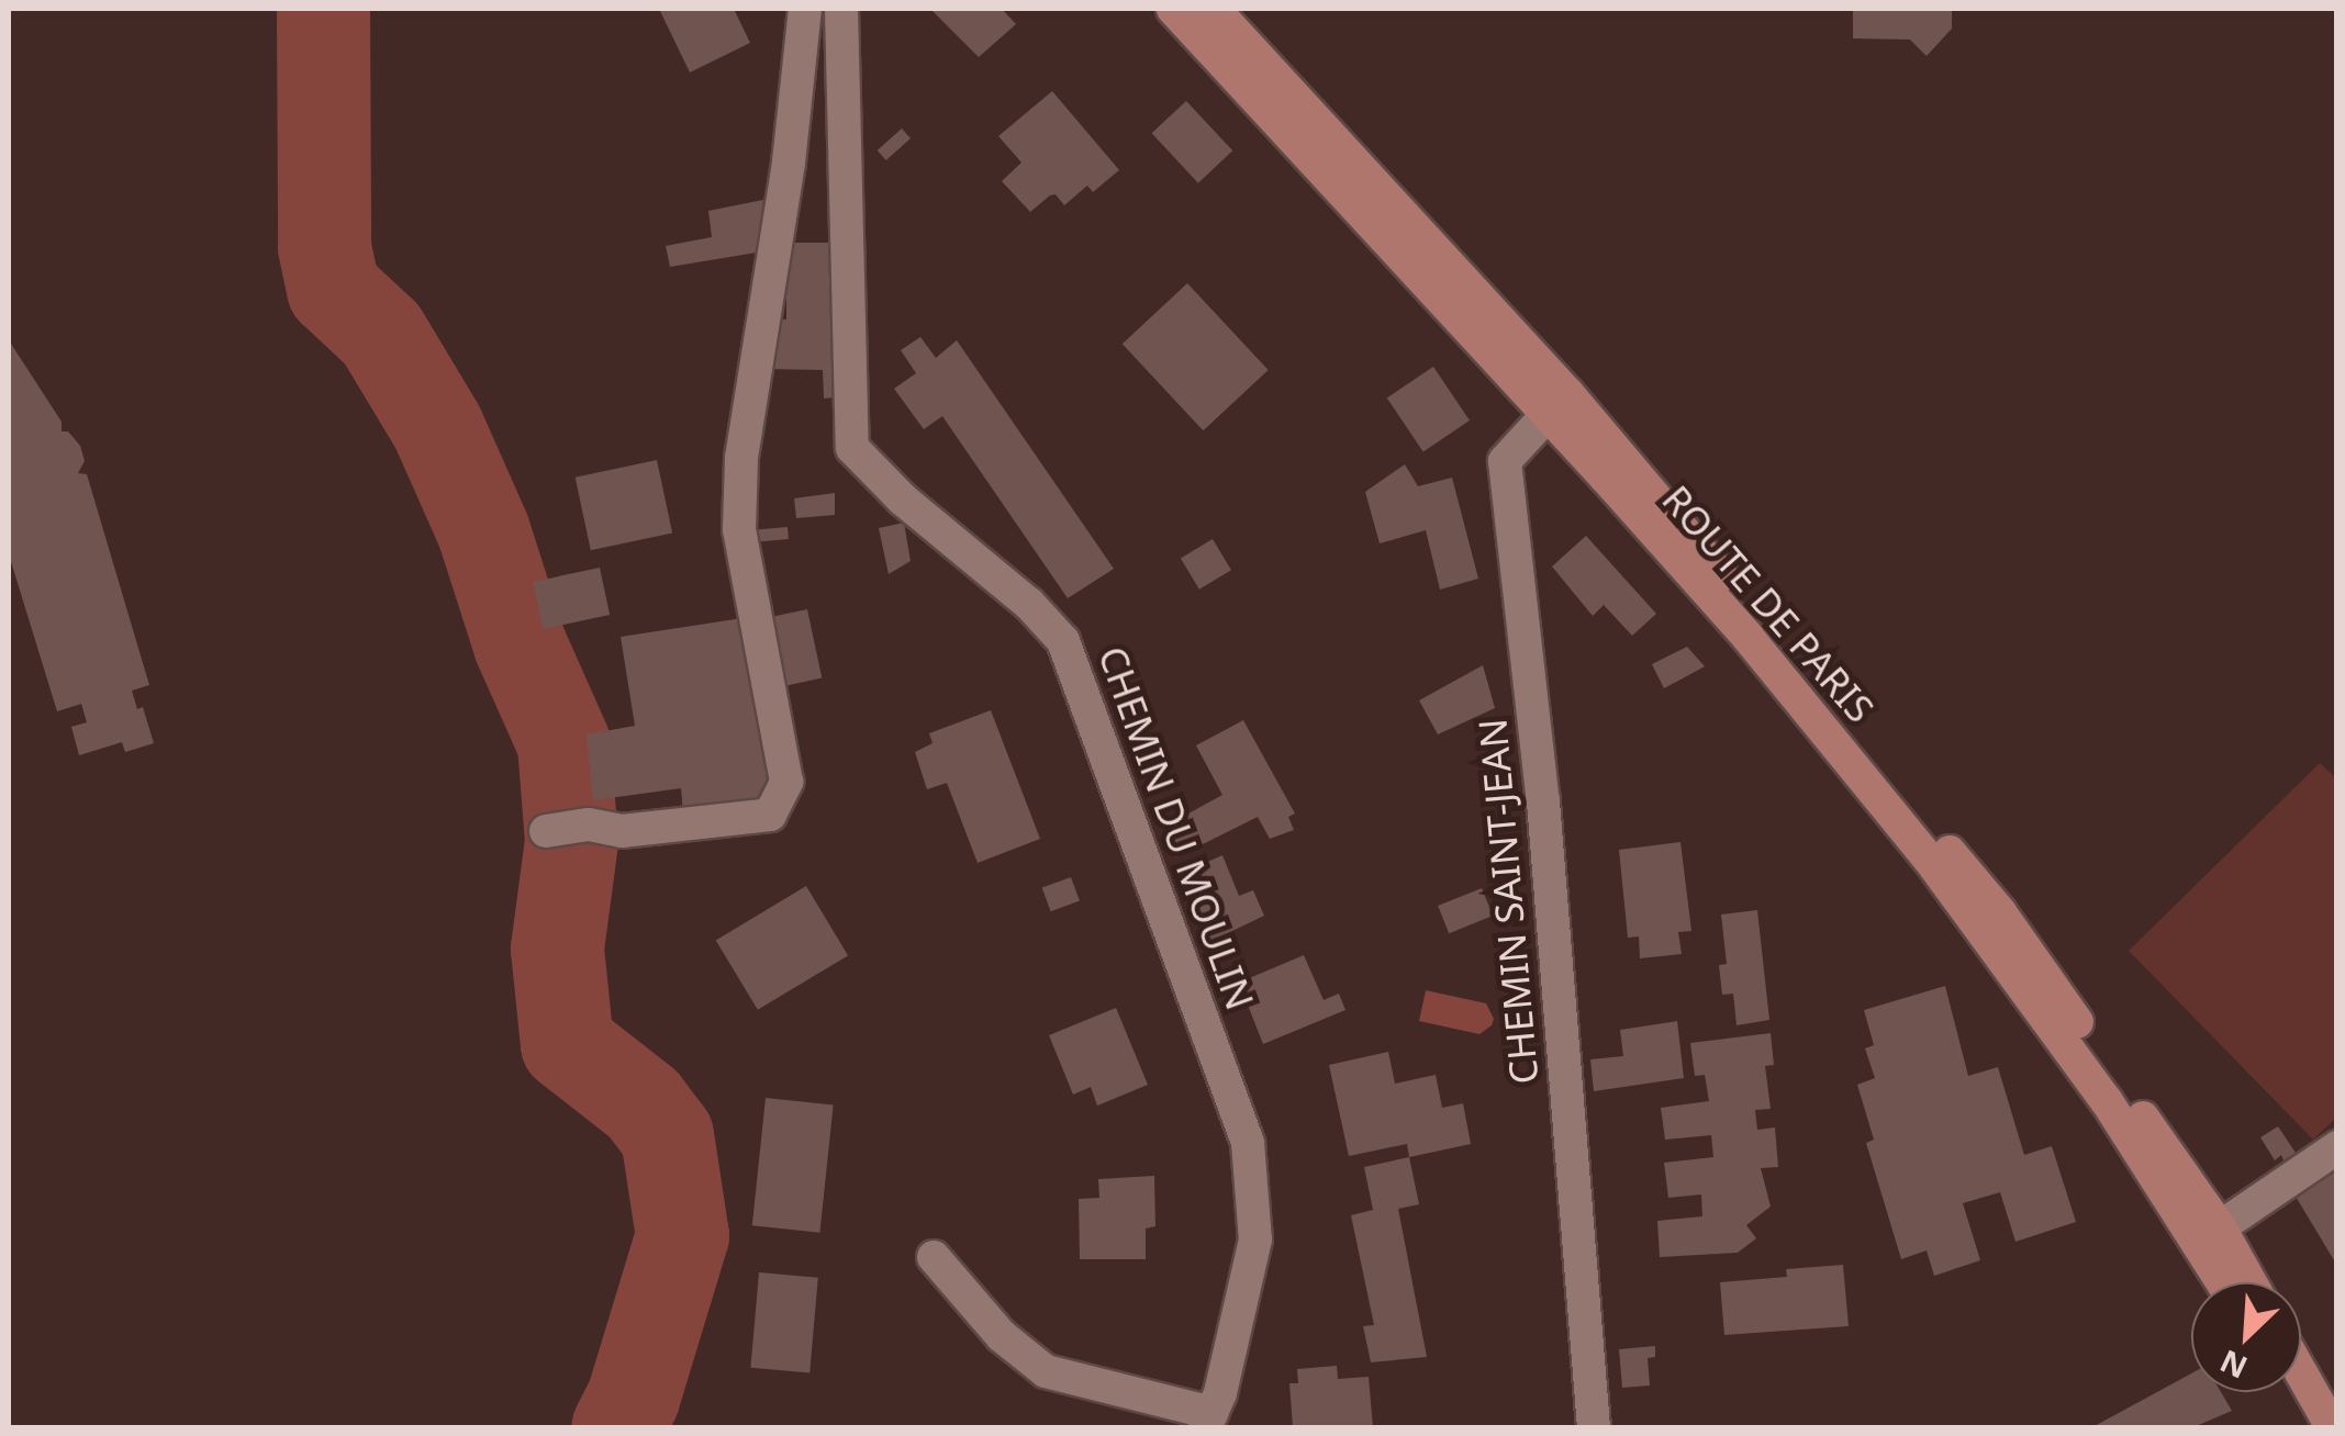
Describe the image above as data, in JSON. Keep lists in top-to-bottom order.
{
  "streets": {
    "main road": ["ROUTE DE PARIS"],
    "street": ["CHEMIN DU MOULIN", "CHEMIN SAINT-JEAN"]
  },
  "crossings": [
    ["ROUTE DE PARIS", "CHEMIN SAINT-JEAN"]
  ],
  "north": "bottom left"
}
